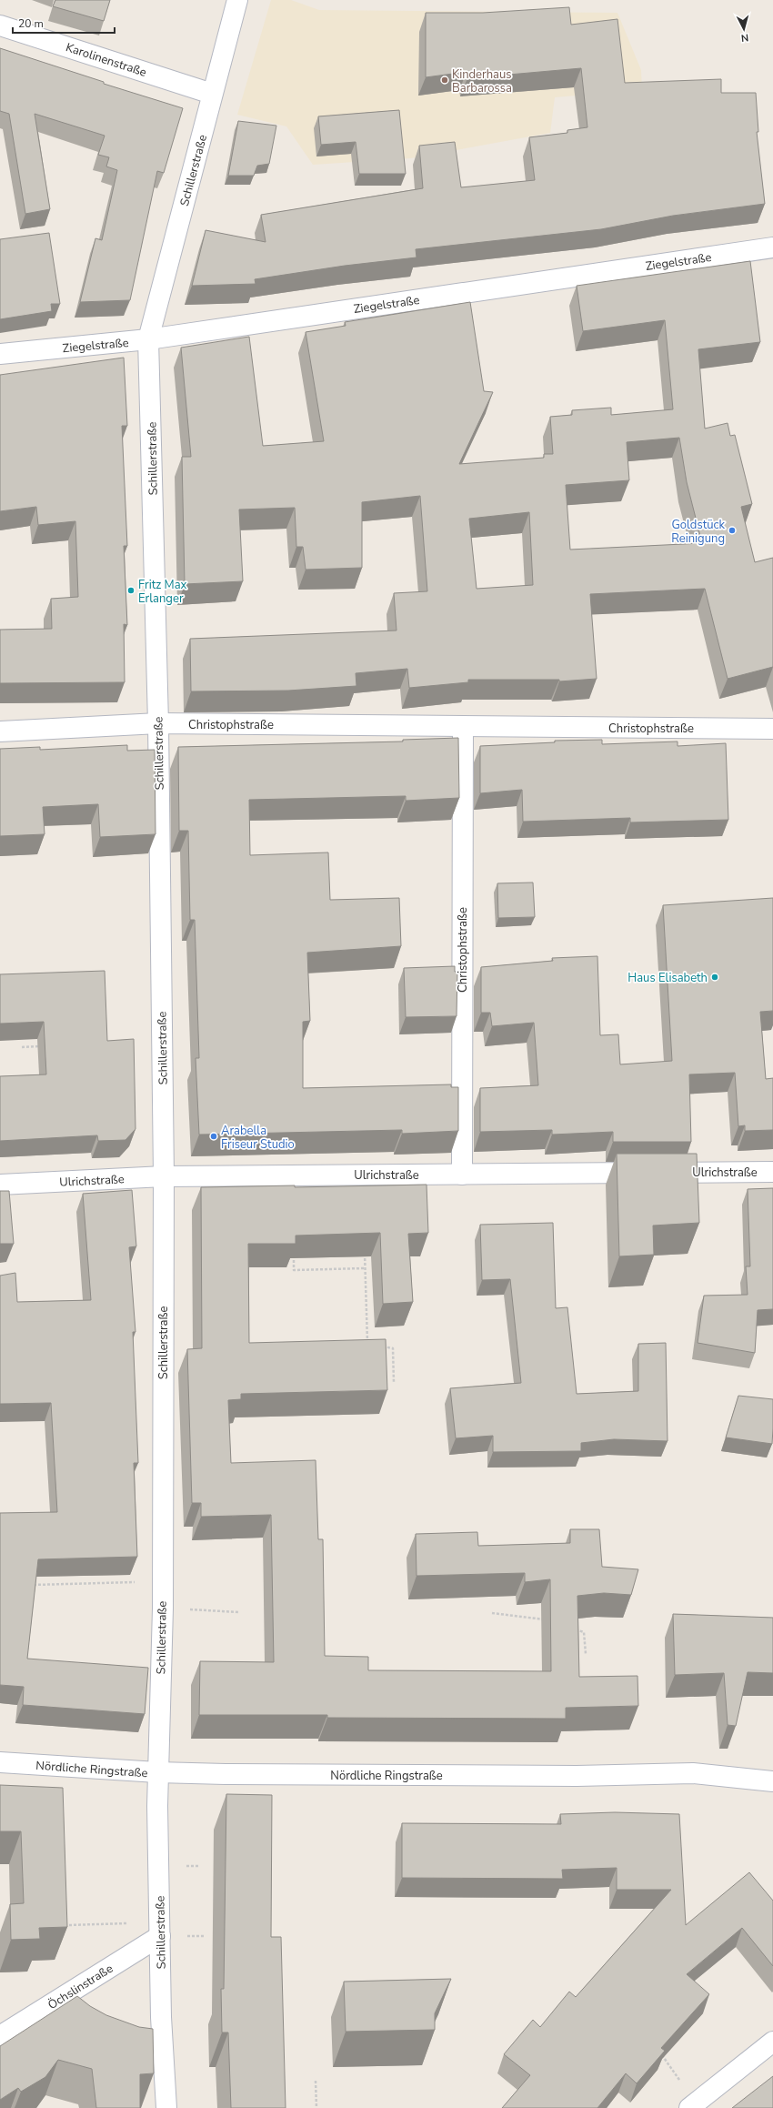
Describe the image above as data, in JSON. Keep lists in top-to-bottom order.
{
  "streets": {
    "street": [
      "Karolinenstraße",
      "Schillerstraße",
      "Ziegelstraße",
      "Christophstraße",
      "Ulrichstraße",
      "Nördliche Ringstraße",
      "Öchslinstraße"
    ]
  },
  "crossings": [
    ["Karolinenstraße", "Schillerstraße"],
    ["Schillerstraße", "Ziegelstraße"],
    ["Schillerstraße", "Christophstraße"],
    ["Schillerstraße", "Ulrichstraße"],
    ["Schillerstraße", "Nördliche Ringstraße"],
    ["Schillerstraße", "Öchslinstraße"],
    ["Christophstraße", "Ulrichstraße"]
  ],
  "places": [
    "Kinderhaus Barbarossa",
    "Goldstück Reinigung",
    "Fritz Max Erlanger",
    "Haus Elisabeth",
    "Arabella Friseur Studio"
  ],
  "scale_bar": "20 m",
  "north": "bottom"
}
